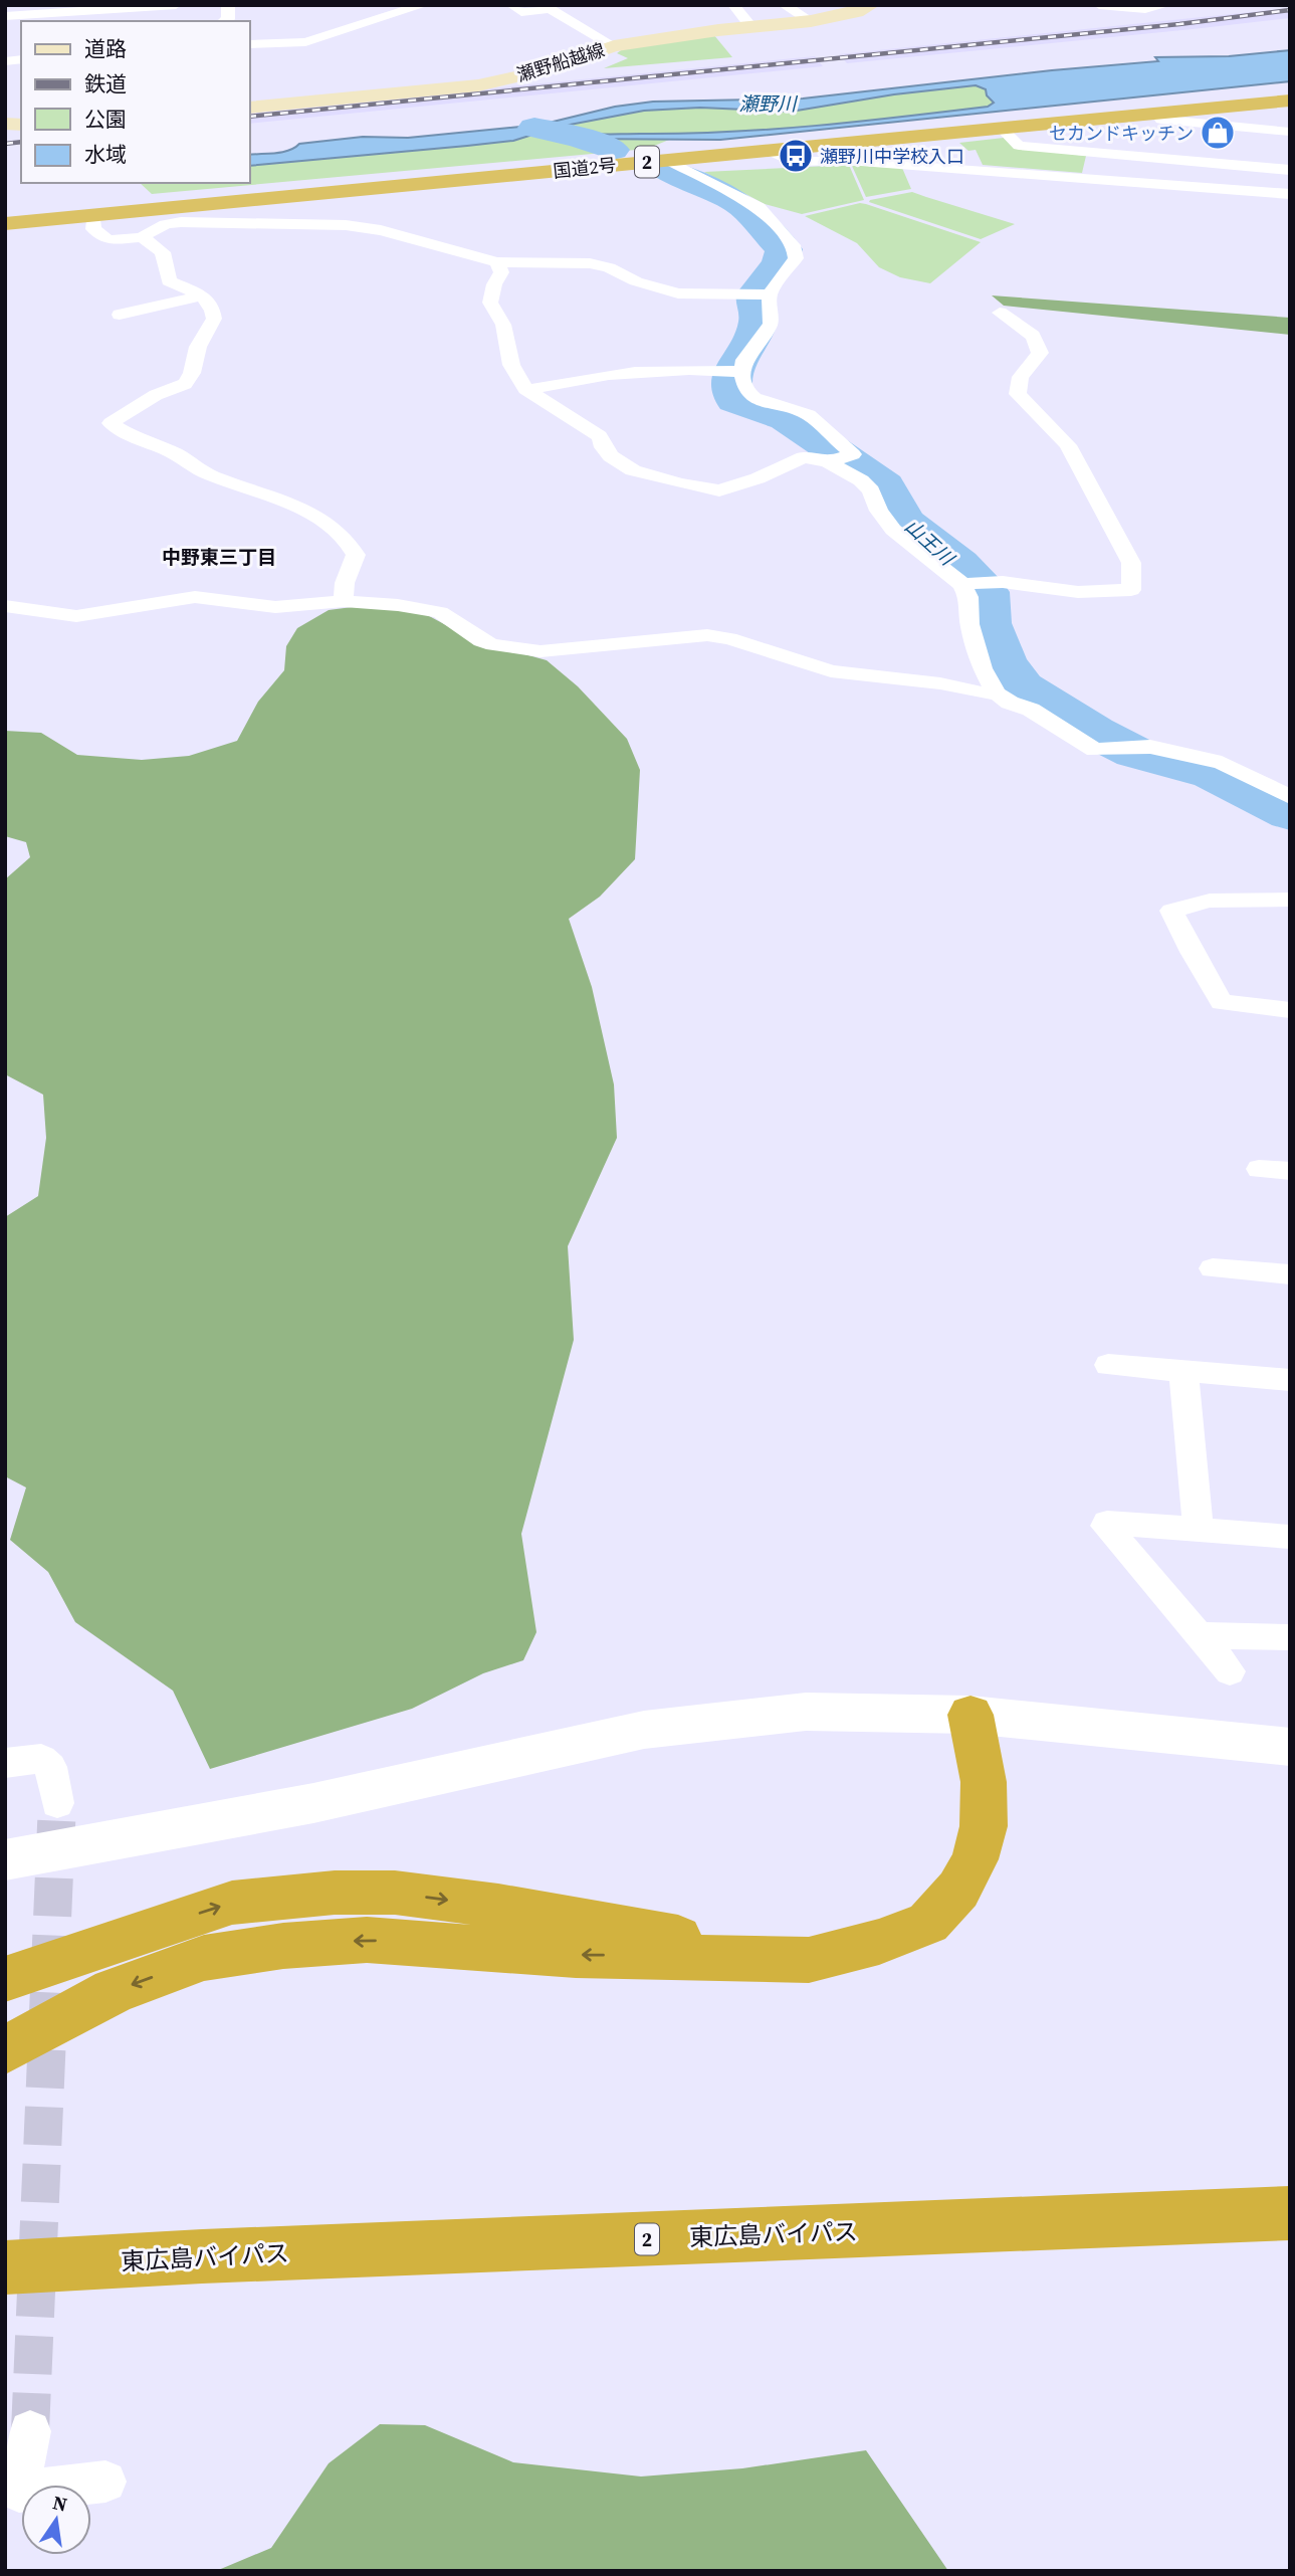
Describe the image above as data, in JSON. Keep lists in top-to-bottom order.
{
  "streets": {
    "highway": ["2", "国道2号", "東広島バイパス"],
    "main road": ["瀬野船越線"]
  },
  "districts": ["中野東三丁目"],
  "water": ["瀬野川", "山王川"],
  "places": {
    "shop": ["セカンドキッチン"],
    "bus stop": ["瀬野川中学校入口"]
  },
  "legend": [
    "道路",
    "鉄道",
    "公園",
    "水域"
  ],
  "north": "top"
}
